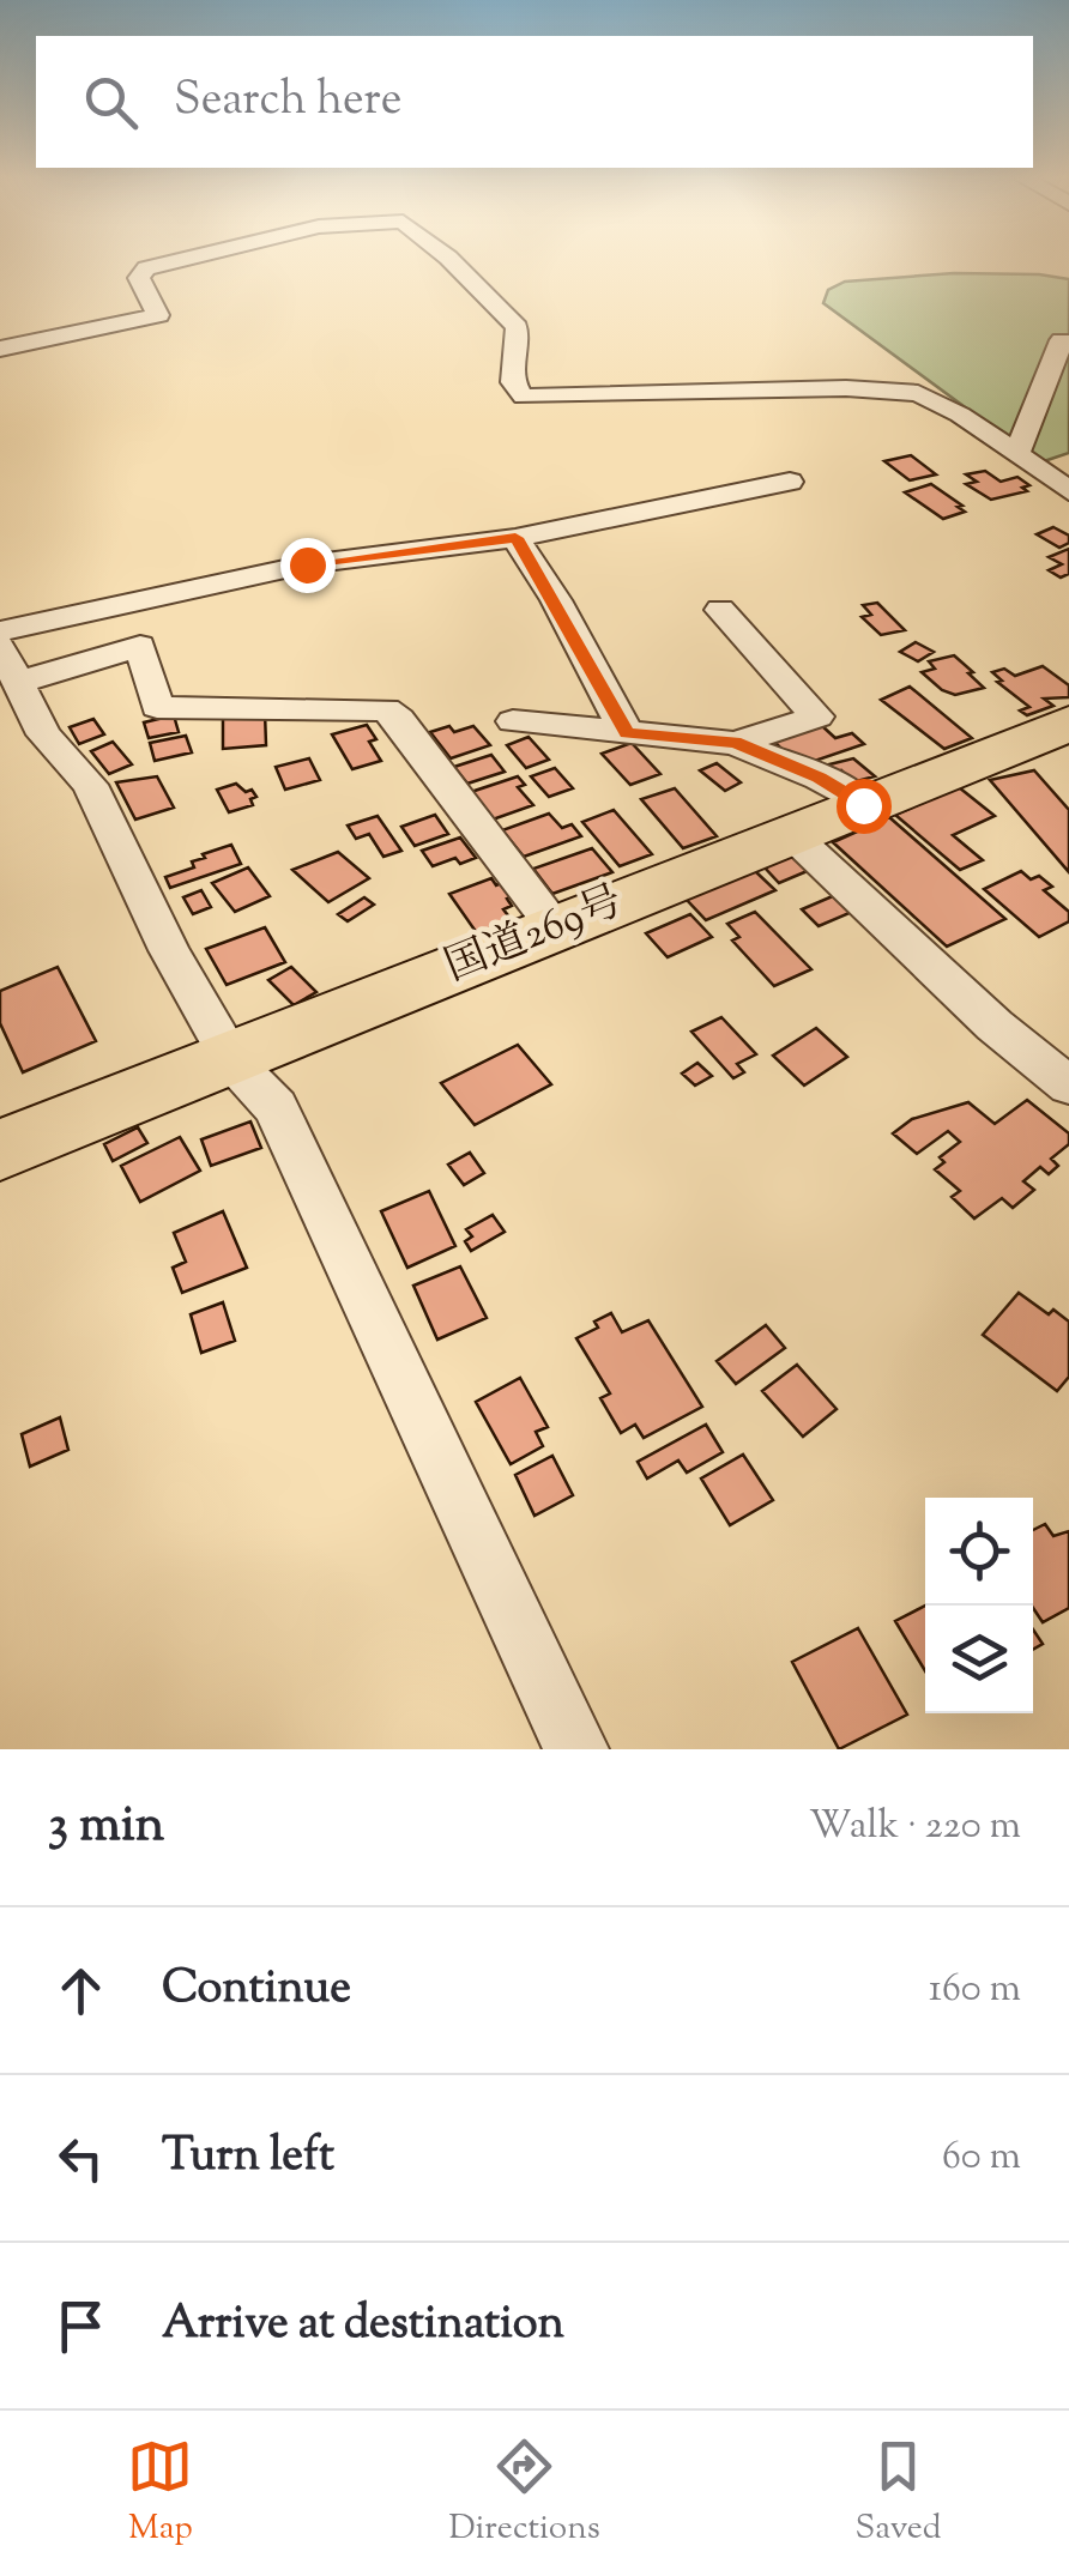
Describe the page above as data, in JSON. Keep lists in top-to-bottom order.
{
  "streets": {
    "highway": ["国道269号"]
  },
  "page": {
    "search": "Search here",
    "heading": ["3 min", "Walk · 220 m"],
    "list": [
      ["Continue", "160 m"],
      ["Turn left", "60 m"],
      "Arrive at destination"
    ],
    "nav": ["Map", "Directions", "Saved"]
  }
}
